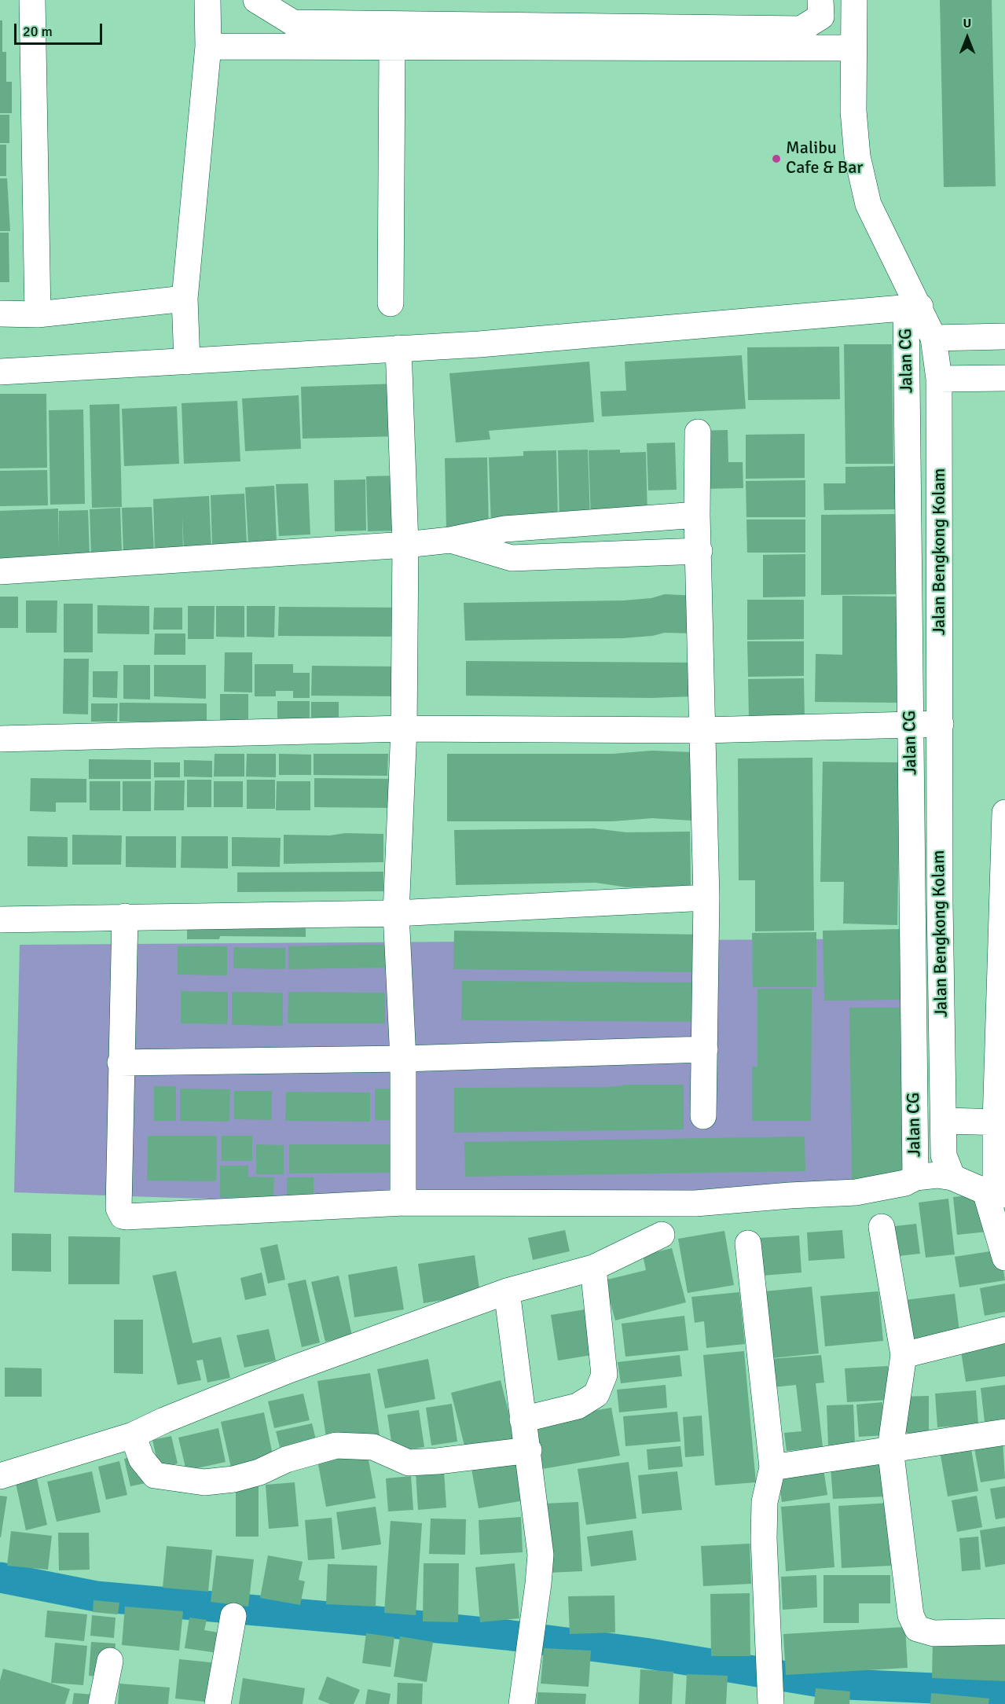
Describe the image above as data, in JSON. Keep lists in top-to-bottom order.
{
  "streets": {
    "street": ["Jalan CG", "Jalan Bengkong Kolam"]
  },
  "crossings": [
    ["Jalan CG", "Jalan Bengkong Kolam"]
  ],
  "places": ["Malibu Cafe & Bar"],
  "scale_bar": "20 m",
  "north": "top"
}
